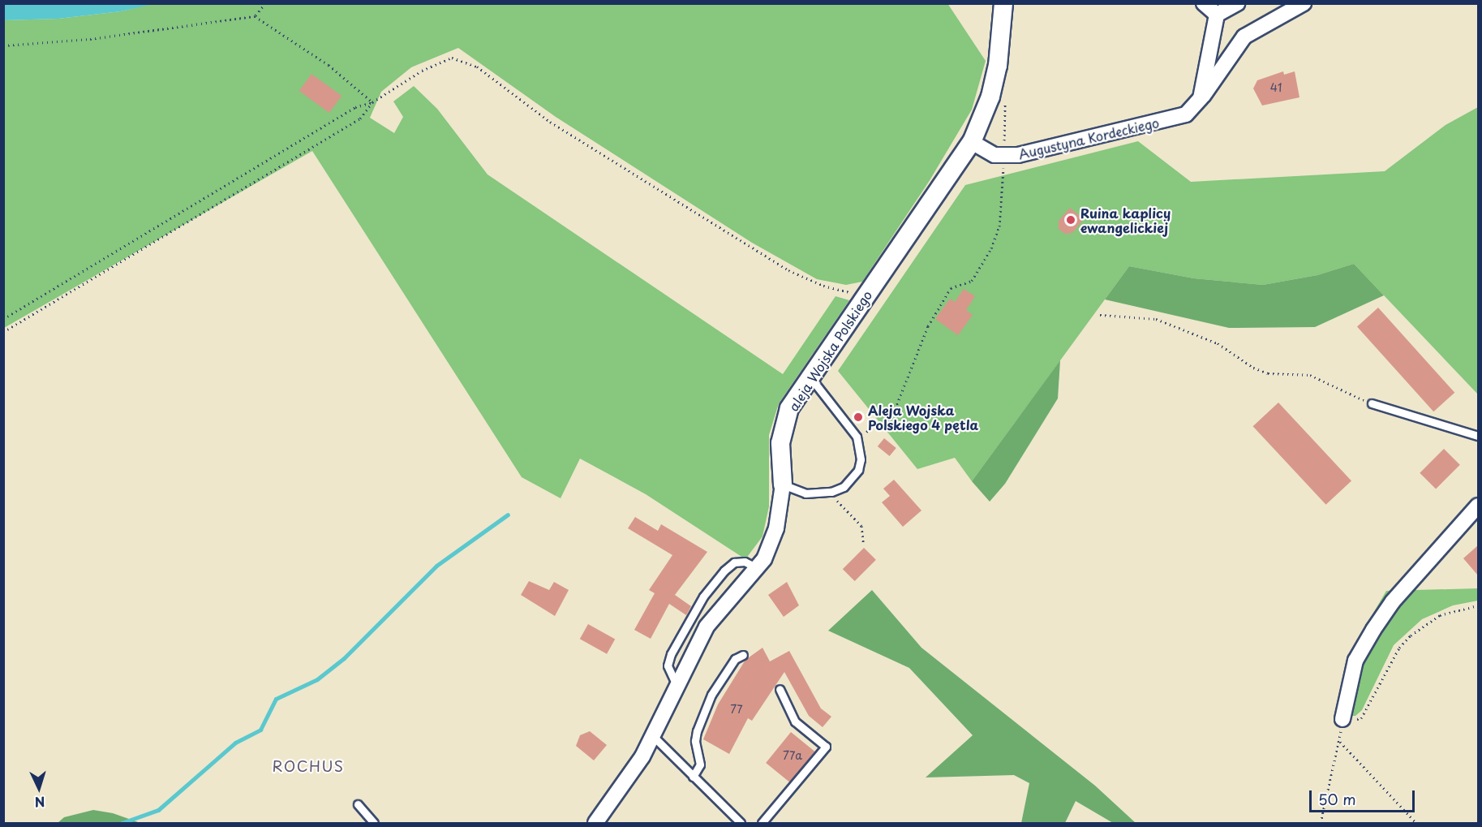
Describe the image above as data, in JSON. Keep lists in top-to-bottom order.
{
  "streets": {
    "street": ["Augustyna Kordeckiego", "aleja Wojska Polskiego"]
  },
  "crossings": [
    ["Augustyna Kordeckiego", "aleja Wojska Polskiego"]
  ],
  "districts": ["ROCHUS"],
  "places": ["Ruina kaplicy ewangelickiej", "Aleja Wojska Polskiego 4 pętla"],
  "house_numbers": ["41", "77", "77a"],
  "scale_bar": "50 m",
  "north": "bottom"
}
